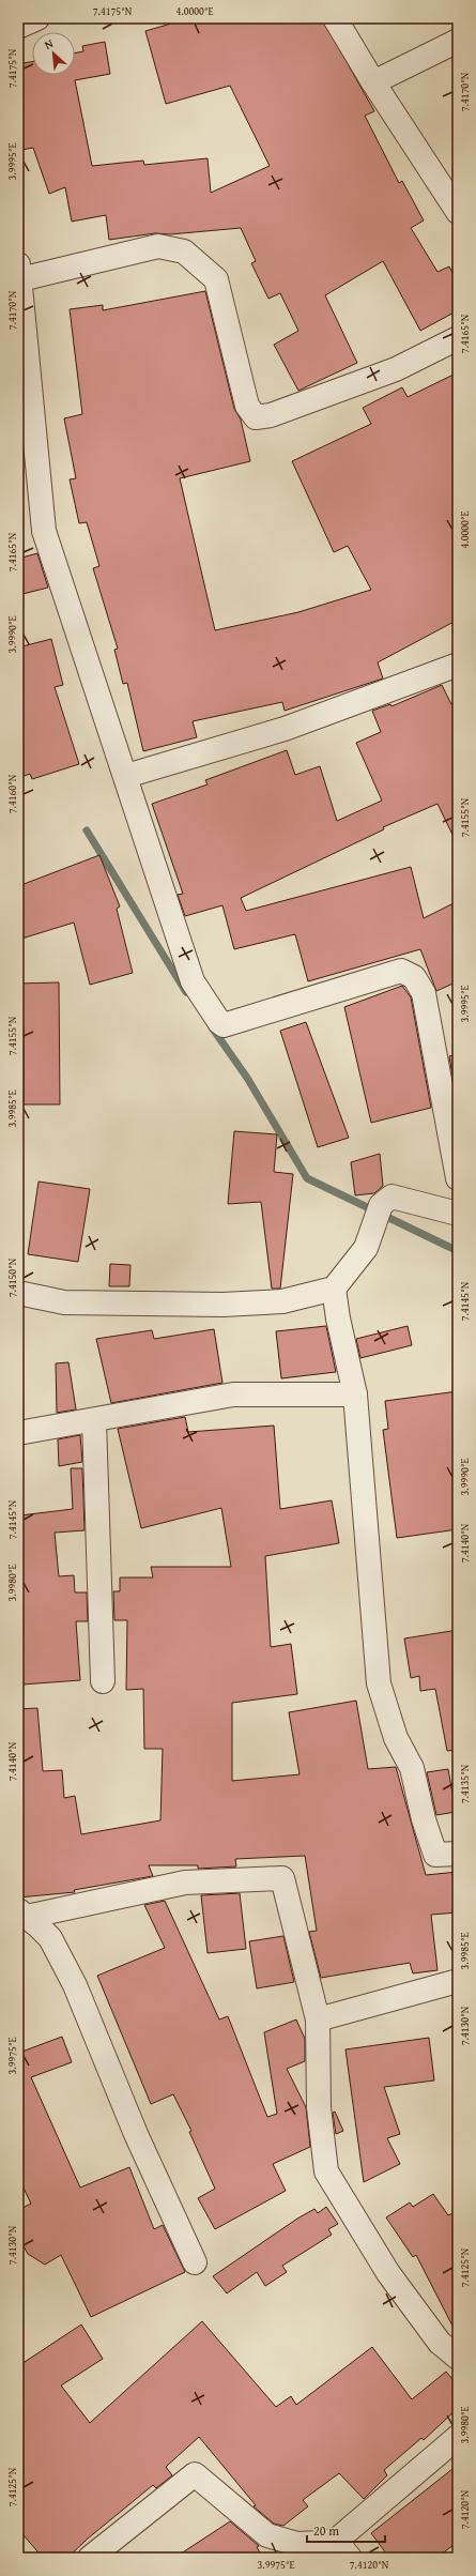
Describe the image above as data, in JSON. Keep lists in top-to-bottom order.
{
  "scale_bar": "20 m",
  "north": "top left",
  "coordinates": [
    "7.4175°N",
    "4.0000°E",
    "7.4170°N",
    "3.9995°E",
    "7.4165°N",
    "3.9990°E",
    "7.4160°N",
    "7.4155°N",
    "3.9985°E",
    "7.4150°N",
    "7.4145°N",
    "7.4140°N",
    "3.9980°E",
    "7.4135°N",
    "7.4130°N",
    "3.9975°E",
    "7.4125°N",
    "7.4120°N"
  ]
}
